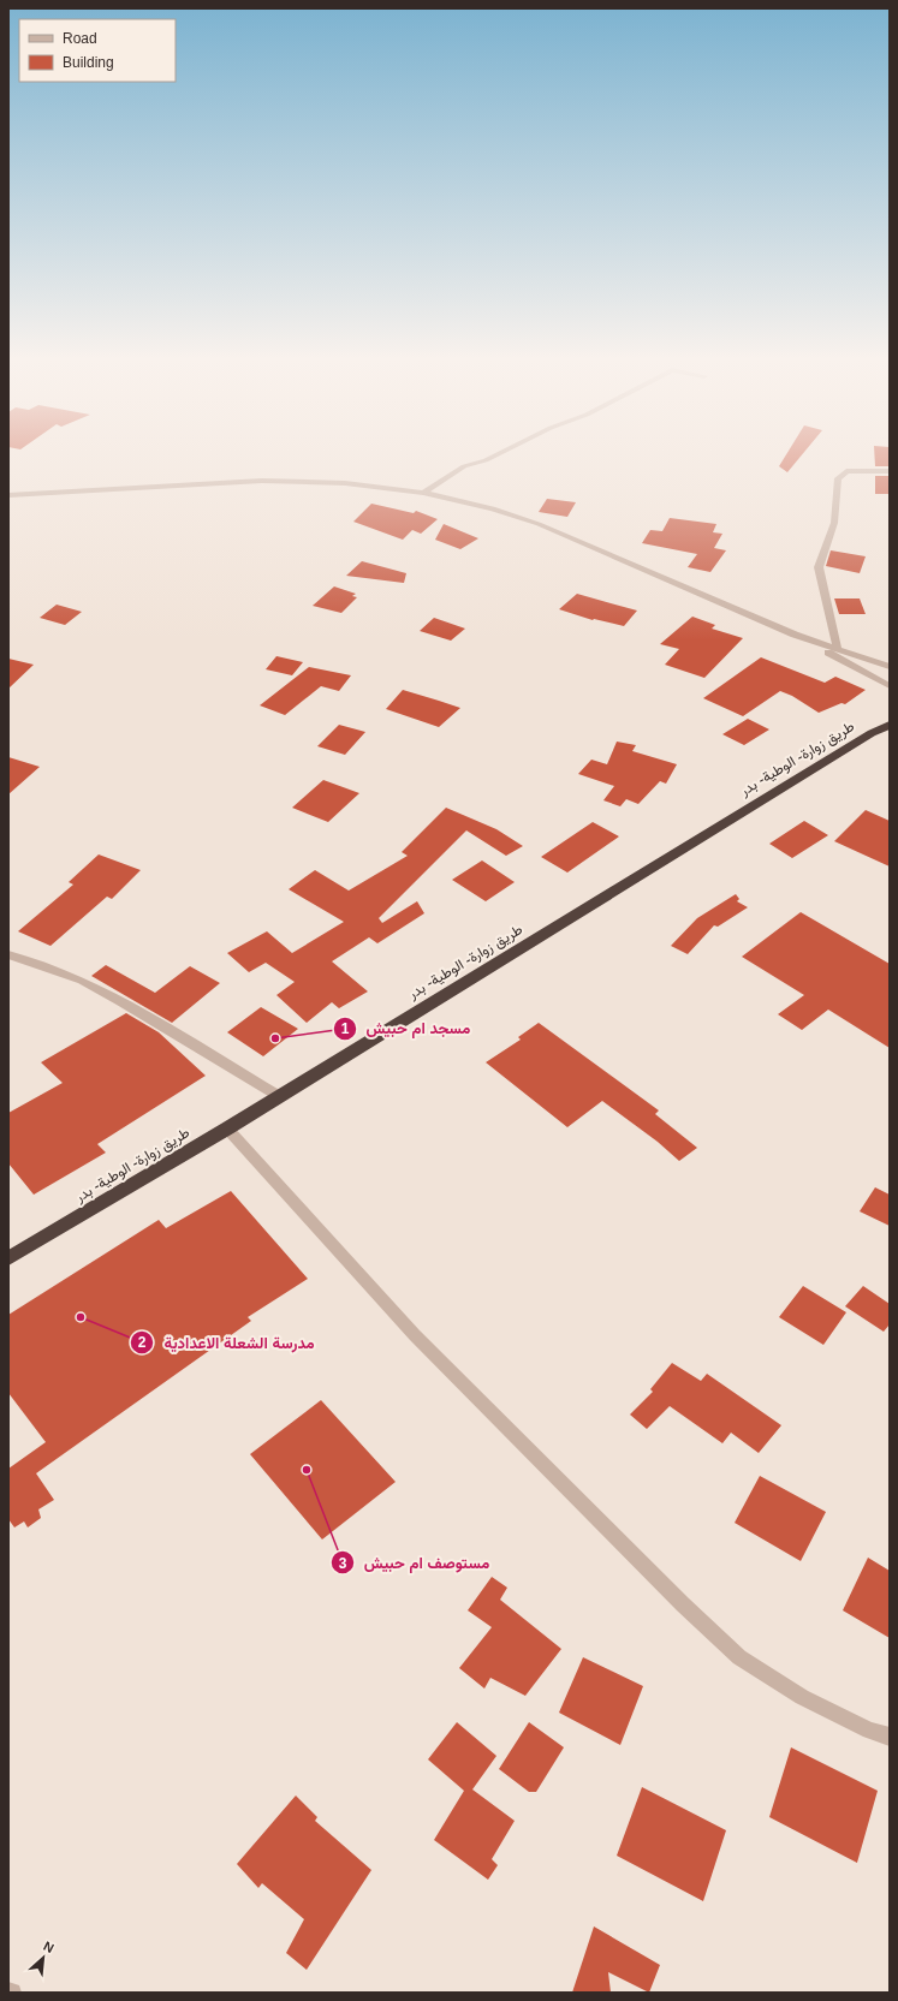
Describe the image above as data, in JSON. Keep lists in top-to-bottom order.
{
  "streets": {
    "highway": ["طريق زوارة- الوطية- بدر"]
  },
  "places": ["مسجد ام حبيش", "مدرسة الشعلة الاعدادية", "مستوصف ام حبيش"],
  "legend": ["Road", "Building"],
  "north": "top right"
}
